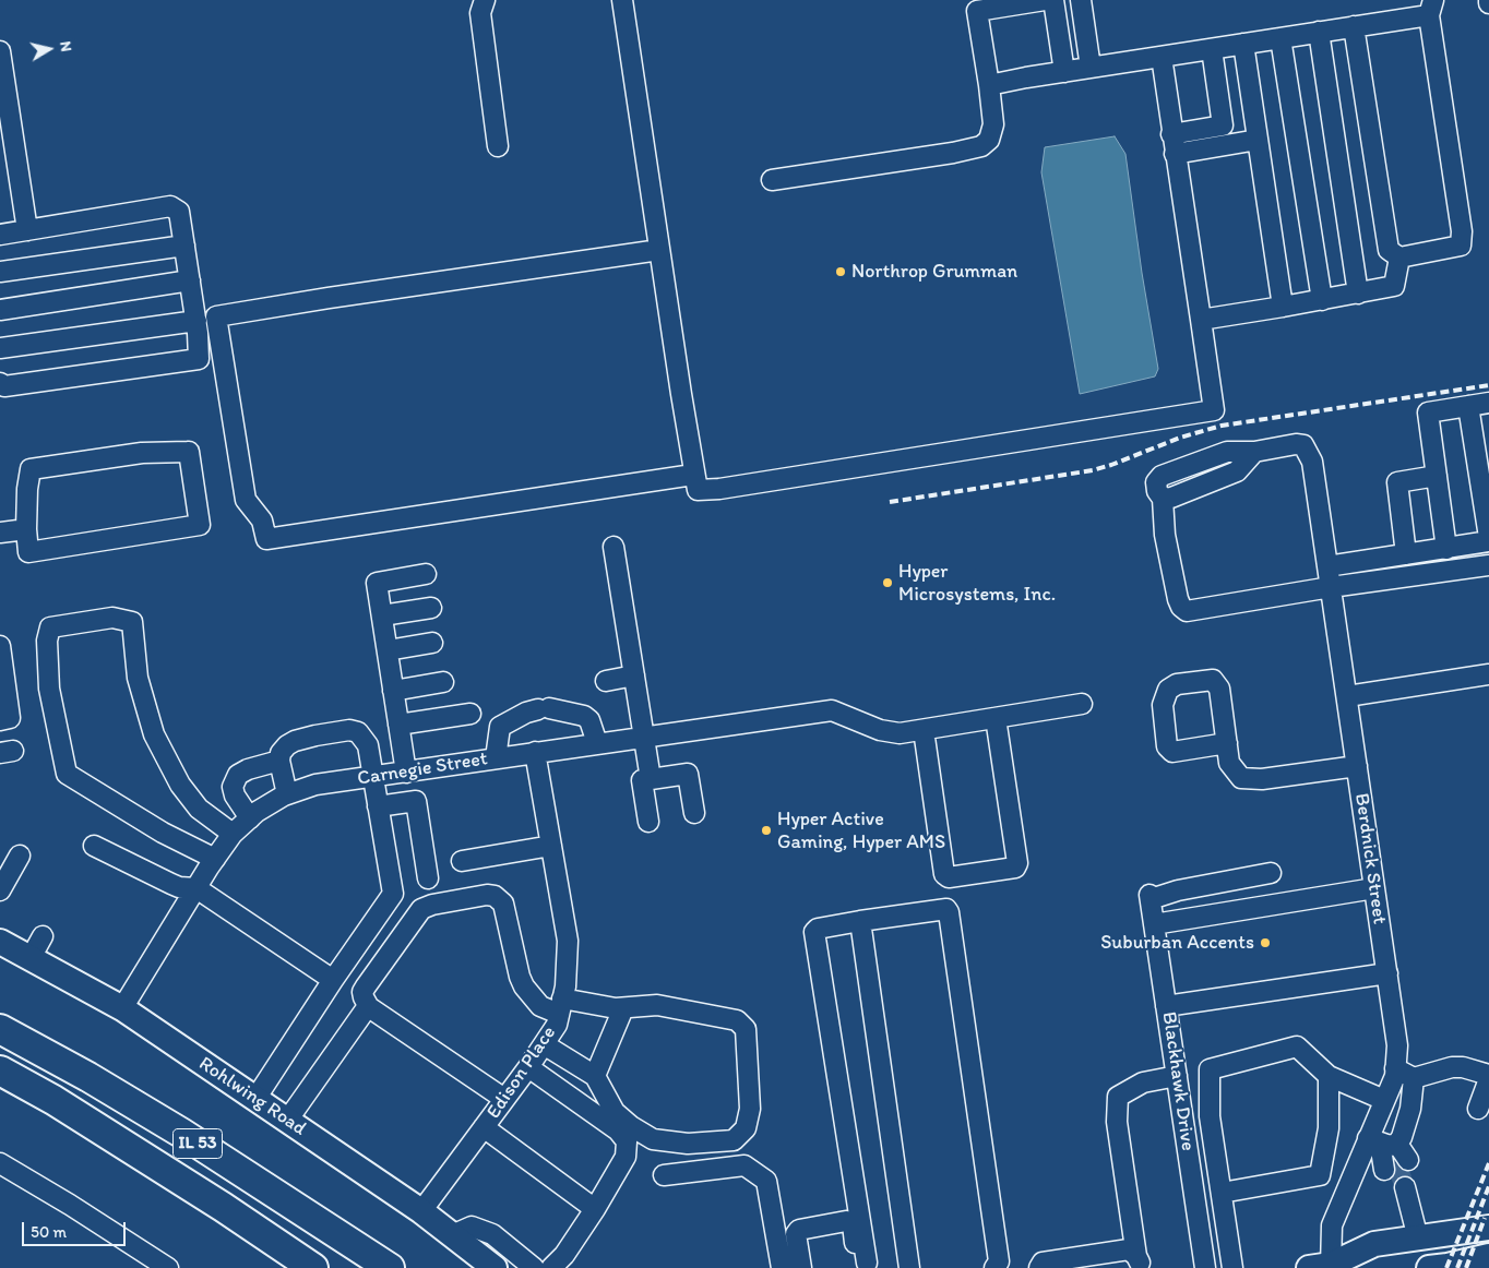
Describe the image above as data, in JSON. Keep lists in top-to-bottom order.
{
  "streets": {
    "highway": ["IL 53"],
    "main road": ["Rohlwing Road"],
    "street": [
      "Carnegie Street",
      "Berdnick Street",
      "Edison Place",
      "Blackhawk Drive"
    ]
  },
  "crossings": [
    ["Carnegie Street", "Edison Place"],
    ["Carnegie Street", "Rohlwing Road"],
    ["Edison Place", "Rohlwing Road"]
  ],
  "places": [
    "Northrop Grumman",
    "Hyper Microsystems, Inc.",
    "Hyper Active Gaming, Hyper AMS",
    "Suburban Accents"
  ],
  "scale_bar": "50 m",
  "north": "right"
}
